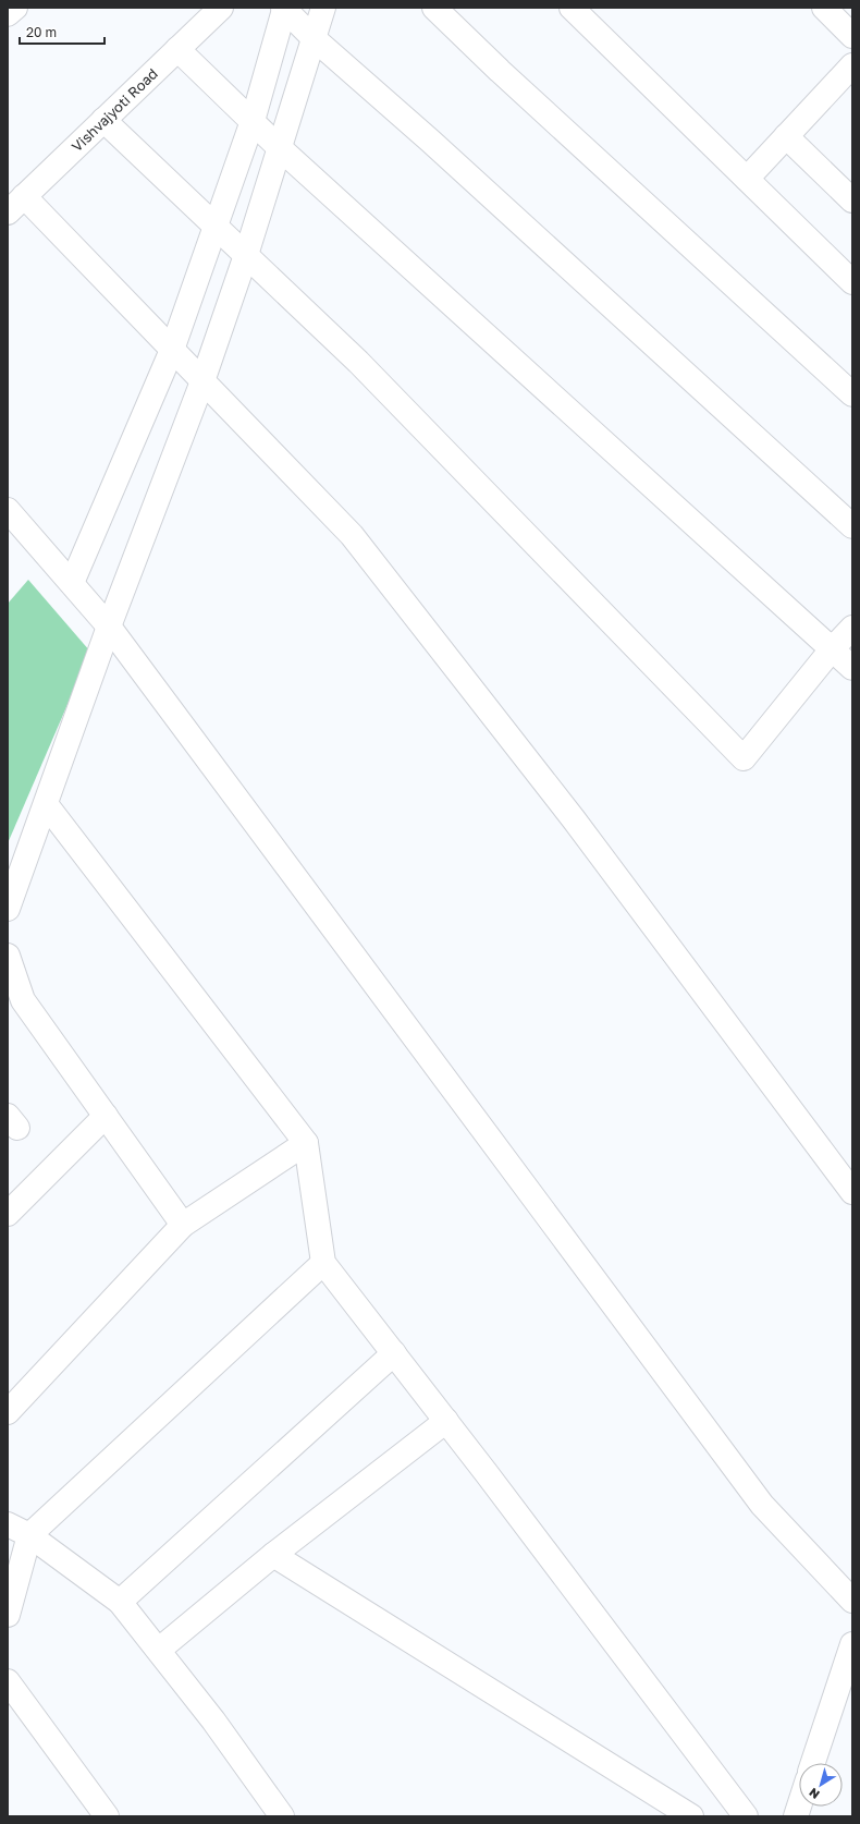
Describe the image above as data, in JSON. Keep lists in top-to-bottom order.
{
  "streets": {
    "street": ["Vishvajyoti Road"]
  },
  "scale_bar": "20 m",
  "north": "bottom left"
}
